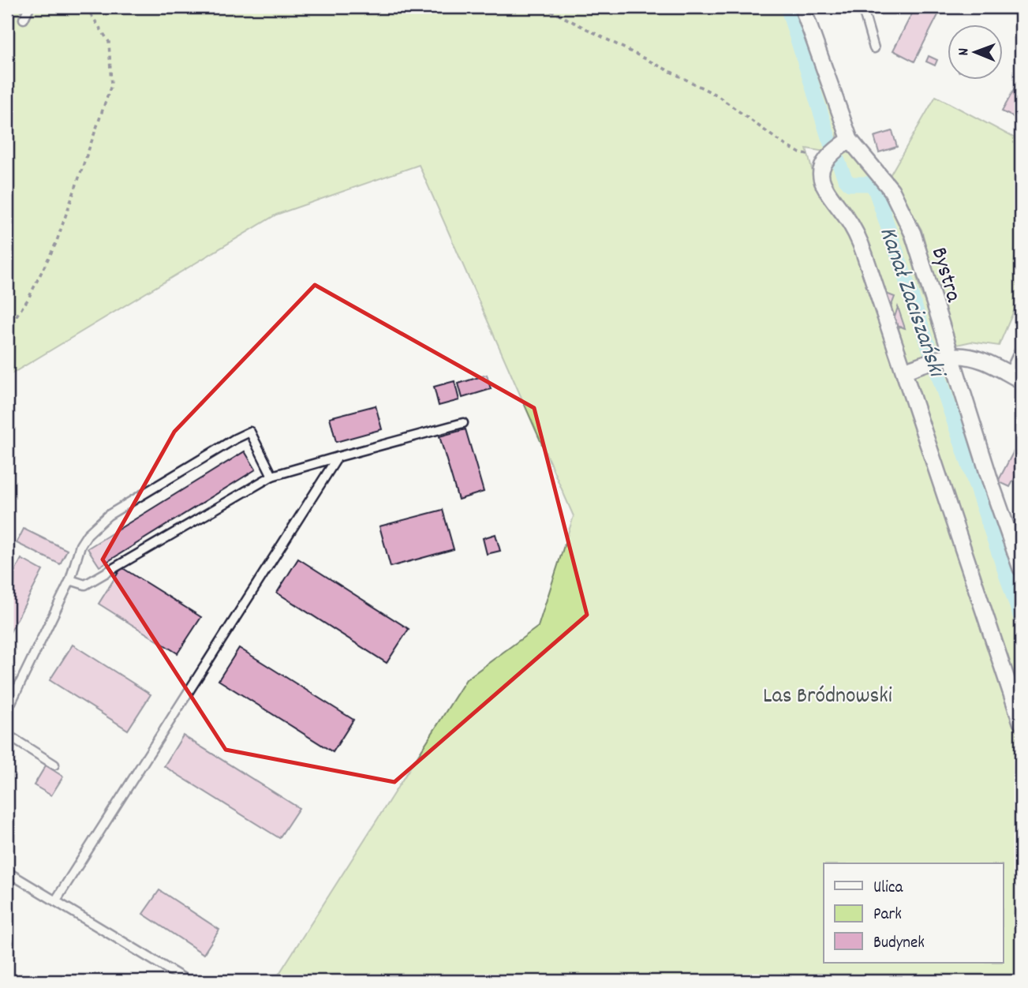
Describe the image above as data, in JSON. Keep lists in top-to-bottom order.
{
  "streets": {
    "street": ["Bystra"]
  },
  "water": ["Kanał Zaciszański"],
  "parks": ["Las Bródnowski"],
  "legend": ["Ulica", "Park", "Budynek"],
  "north": "left"
}
